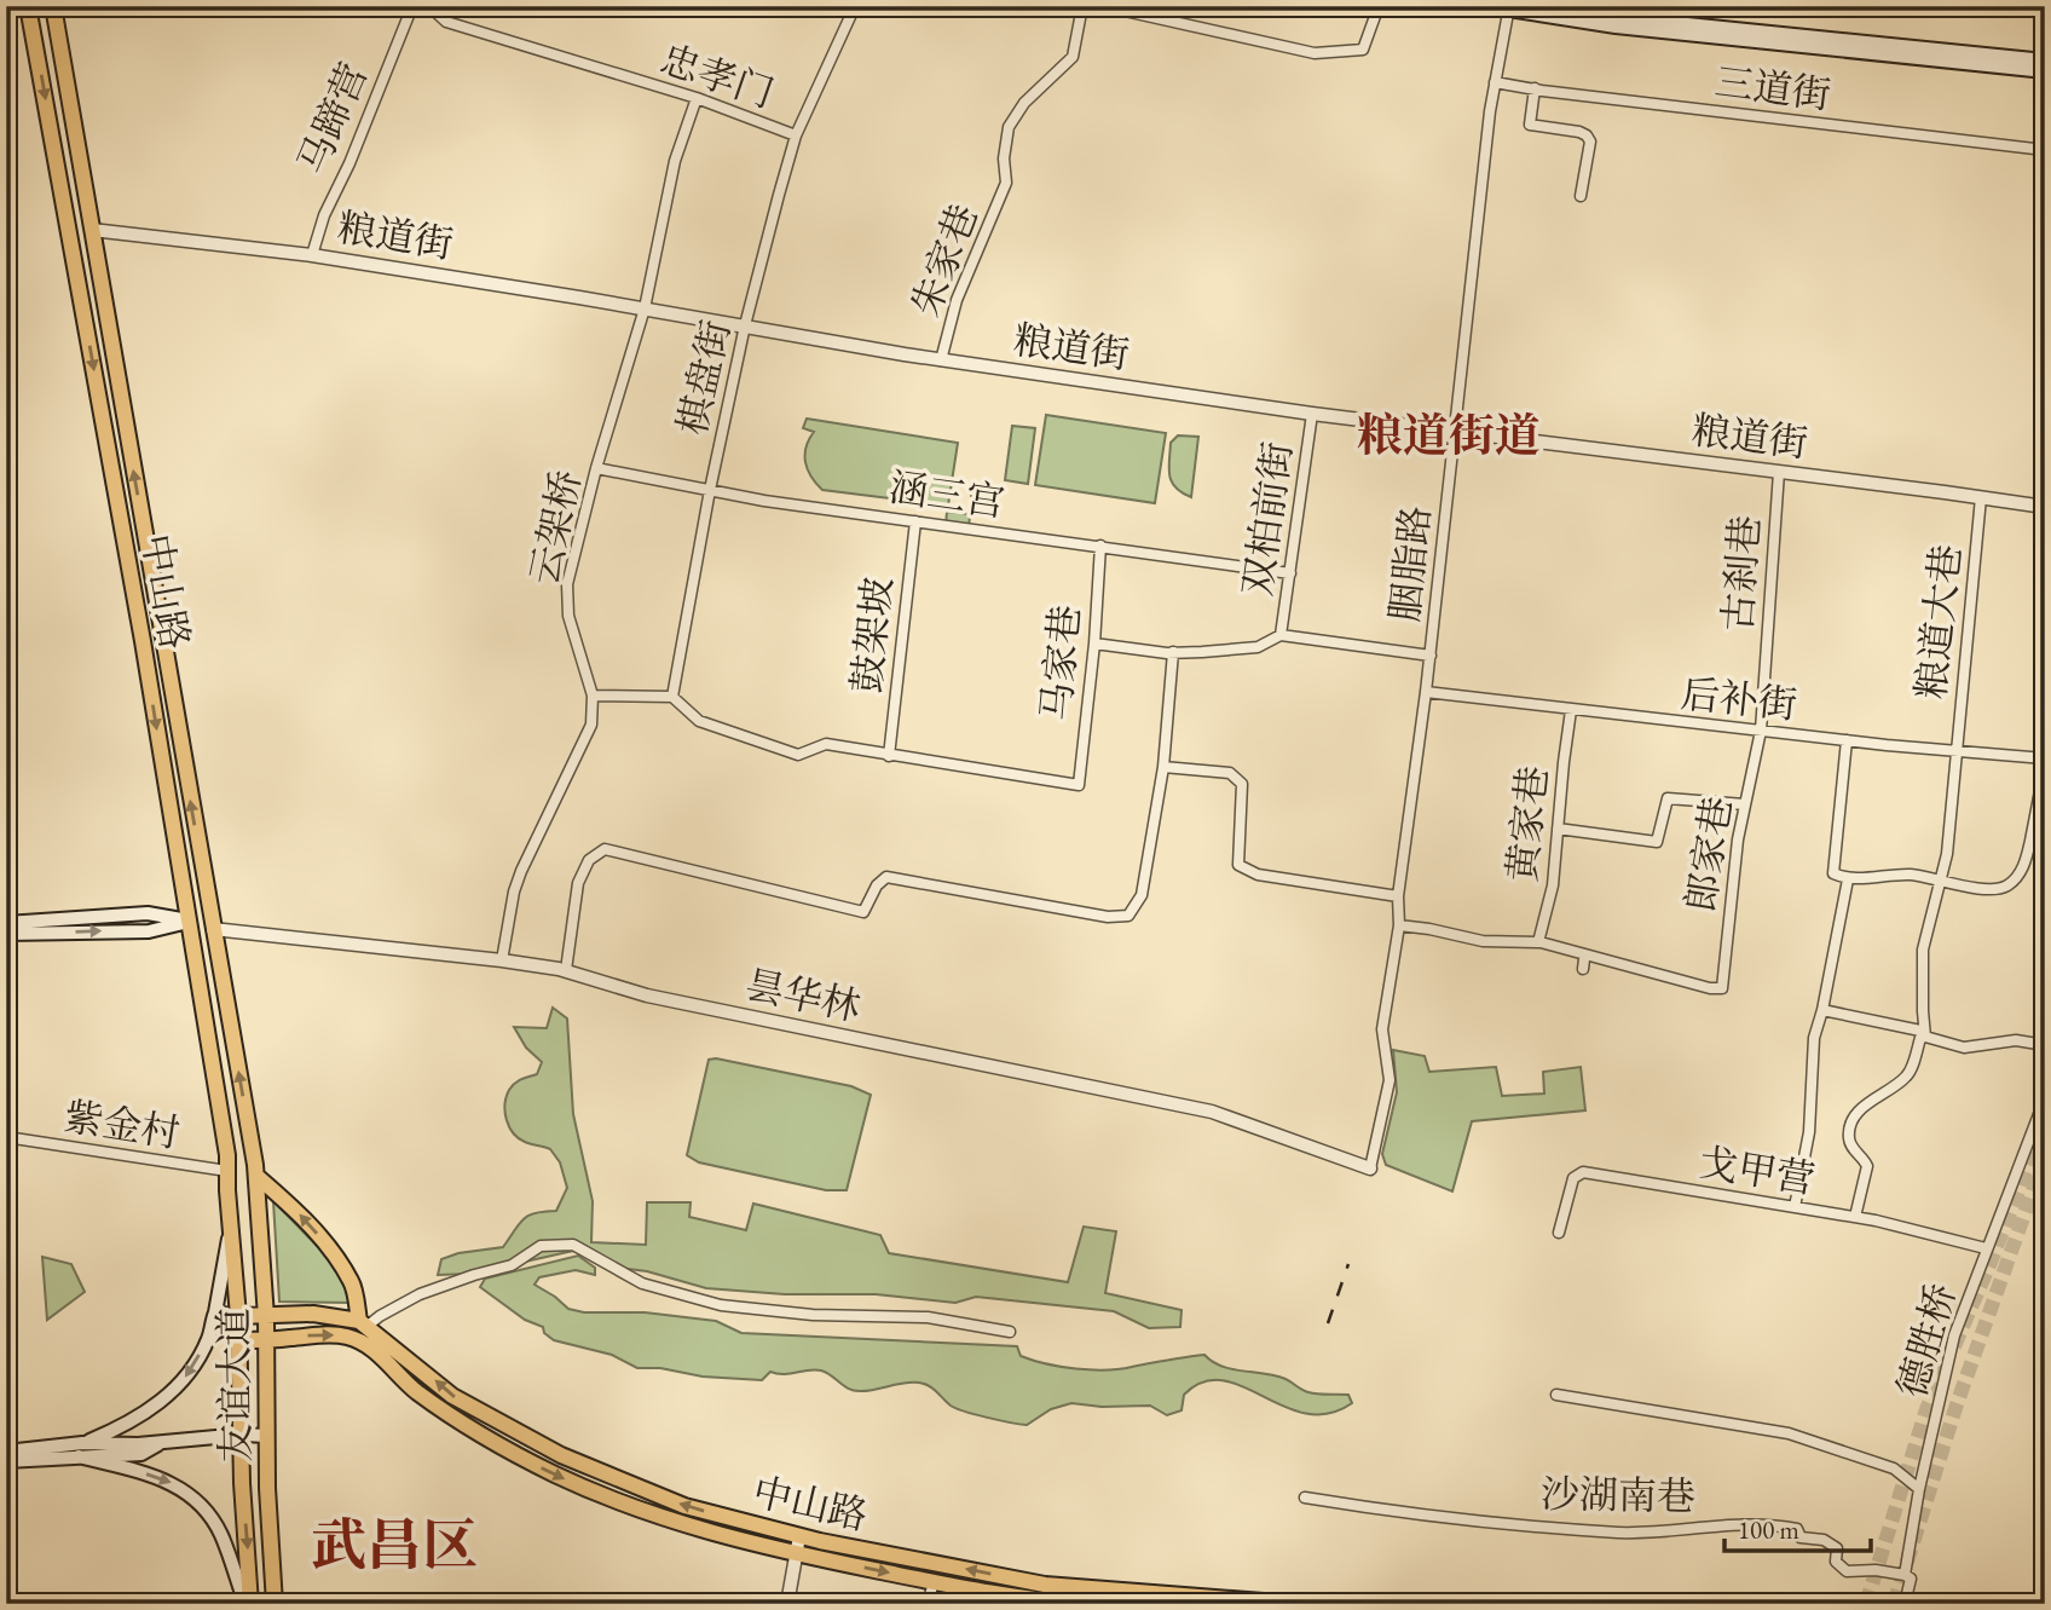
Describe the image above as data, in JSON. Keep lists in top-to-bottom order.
{
  "streets": {
    "main road": ["中山路", "友谊大道"],
    "street": [
      "忠孝门",
      "三道街",
      "马蹄营",
      "粮道街",
      "朱家巷",
      "棋盘街",
      "涵三宫",
      "双柏前街",
      "云架桥",
      "胭脂路",
      "古刹巷",
      "粮道大巷",
      "鼓架坡",
      "马家巷",
      "后补街",
      "黄家巷",
      "郎家巷",
      "昙华林",
      "紫金村",
      "戈甲营",
      "德胜桥",
      "沙湖南巷"
    ]
  },
  "crossings": [
    ["忠孝门", "棋盘街"],
    ["忠孝门", "云架桥"],
    ["三道街", "胭脂路"],
    ["马蹄营", "粮道街"],
    ["粮道街", "朱家巷"],
    ["粮道街", "棋盘街"],
    ["粮道街", "双柏前街"],
    ["粮道街", "云架桥"],
    ["粮道街", "胭脂路"],
    ["粮道街", "古刹巷"],
    ["粮道街", "中山路"],
    ["粮道街", "粮道大巷"],
    ["棋盘街", "涵三宫"],
    ["涵三宫", "双柏前街"],
    ["涵三宫", "云架桥"],
    ["涵三宫", "鼓架坡"],
    ["涵三宫", "马家巷"],
    ["双柏前街", "胭脂路"],
    ["云架桥", "昙华林"],
    ["胭脂路", "后补街"],
    ["胭脂路", "昙华林"],
    ["古刹巷", "后补街"],
    ["古刹巷", "郎家巷"],
    ["中山路", "昙华林"],
    ["中山路", "紫金村"],
    ["中山路", "友谊大道"],
    ["粮道大巷", "后补街"],
    ["鼓架坡", "马家巷"],
    ["后补街", "黄家巷"],
    ["后补街", "郎家巷"],
    ["黄家巷", "郎家巷"],
    ["戈甲营", "德胜桥"],
    ["德胜桥", "沙湖南巷"]
  ],
  "districts": ["粮道街道", "武昌区"],
  "scale_bar": "100 m"
}
